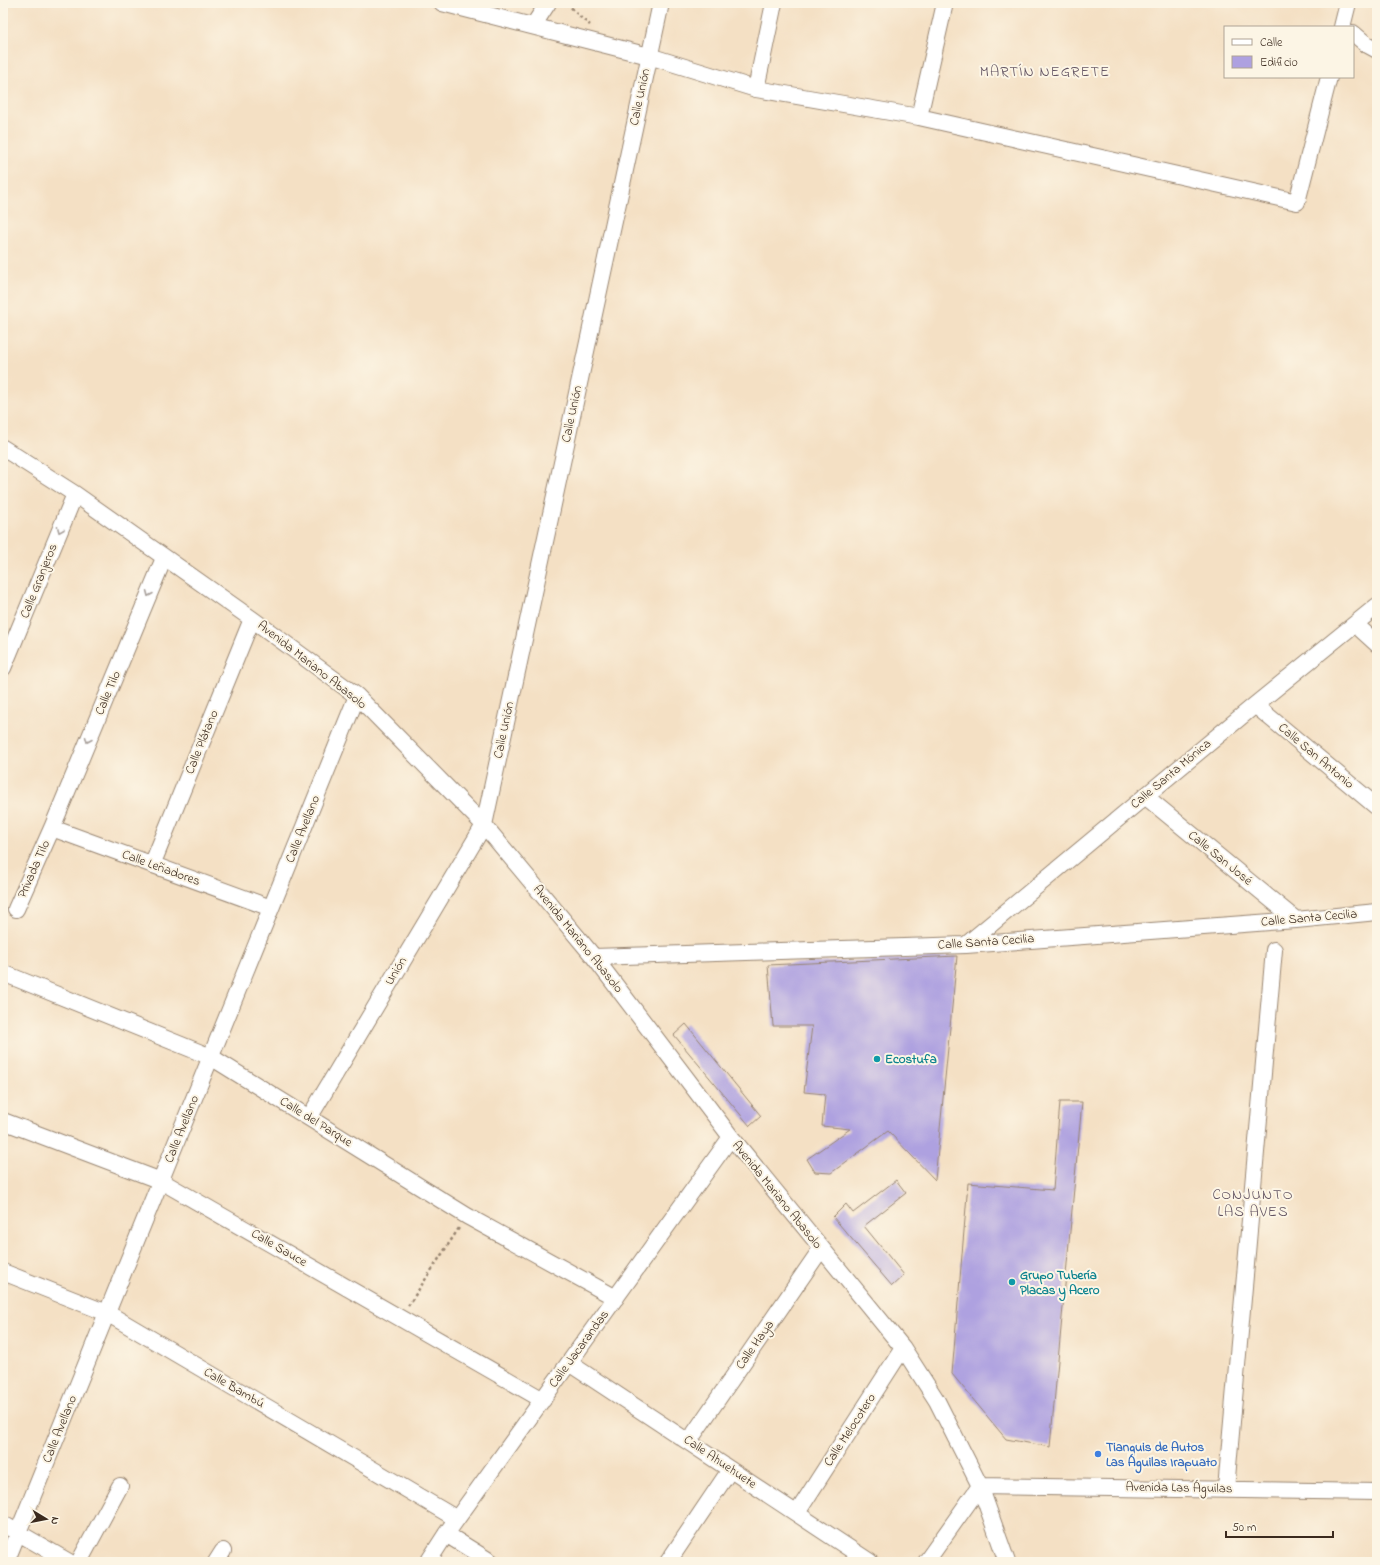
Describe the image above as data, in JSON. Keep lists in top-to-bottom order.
{
  "streets": {
    "street": [
      "Calle Unión",
      "Calle Granjeros",
      "Avenida Mariano Abasolo",
      "Calle Tilo",
      "Calle Plátano",
      "Calle San Antonio",
      "Calle Santa Mónica",
      "Calle Avellano",
      "Calle San José",
      "Calle Leñadores",
      "Privada Tilo",
      "Calle Santa Cecilia",
      "Unión",
      "Calle del Parque",
      "Calle Sauce",
      "Calle Haya",
      "Calle Jacarandas",
      "Calle Bambú",
      "Calle Melocotero",
      "Calle Ahuehuete",
      "Avenida Las Águilas"
    ]
  },
  "crossings": [
    ["Calle Unión", "Avenida Mariano Abasolo"],
    ["Calle Unión", "Unión"],
    ["Calle Granjeros", "Avenida Mariano Abasolo"],
    ["Avenida Mariano Abasolo", "Calle Tilo"],
    ["Avenida Mariano Abasolo", "Calle Plátano"],
    ["Avenida Mariano Abasolo", "Calle Avellano"],
    ["Avenida Mariano Abasolo", "Calle Santa Cecilia"],
    ["Avenida Mariano Abasolo", "Unión"],
    ["Avenida Mariano Abasolo", "Calle Haya"],
    ["Avenida Mariano Abasolo", "Calle Jacarandas"],
    ["Avenida Mariano Abasolo", "Calle Melocotero"],
    ["Avenida Mariano Abasolo", "Avenida Las Águilas"],
    ["Calle Tilo", "Calle Leñadores"],
    ["Calle Tilo", "Privada Tilo"],
    ["Calle Plátano", "Calle Leñadores"],
    ["Calle San Antonio", "Calle Santa Mónica"],
    ["Calle Santa Mónica", "Calle San José"],
    ["Calle Santa Mónica", "Calle Santa Cecilia"],
    ["Calle Avellano", "Calle Leñadores"],
    ["Calle Avellano", "Calle del Parque"],
    ["Calle Avellano", "Calle Sauce"],
    ["Calle Avellano", "Calle Bambú"],
    ["Calle San José", "Calle Santa Cecilia"],
    ["Calle Leñadores", "Privada Tilo"],
    ["Unión", "Calle del Parque"],
    ["Calle del Parque", "Calle Jacarandas"],
    ["Calle Sauce", "Calle Jacarandas"],
    ["Calle Haya", "Calle Ahuehuete"],
    ["Calle Jacarandas", "Calle Bambú"],
    ["Calle Jacarandas", "Calle Ahuehuete"],
    ["Calle Melocotero", "Calle Ahuehuete"]
  ],
  "one_way": ["Calle Granjeros", "Calle Tilo"],
  "districts": ["MARTÍN NEGRETE", "CONJUNTO LAS AVES"],
  "places": ["Ecostufa", "Grupo Tubería Placas y Acero", "Tianguis de Autos Las Águilas Irapuato"],
  "legend": ["Calle", "Edificio"],
  "scale_bar": "50 m",
  "north": "right"
}
